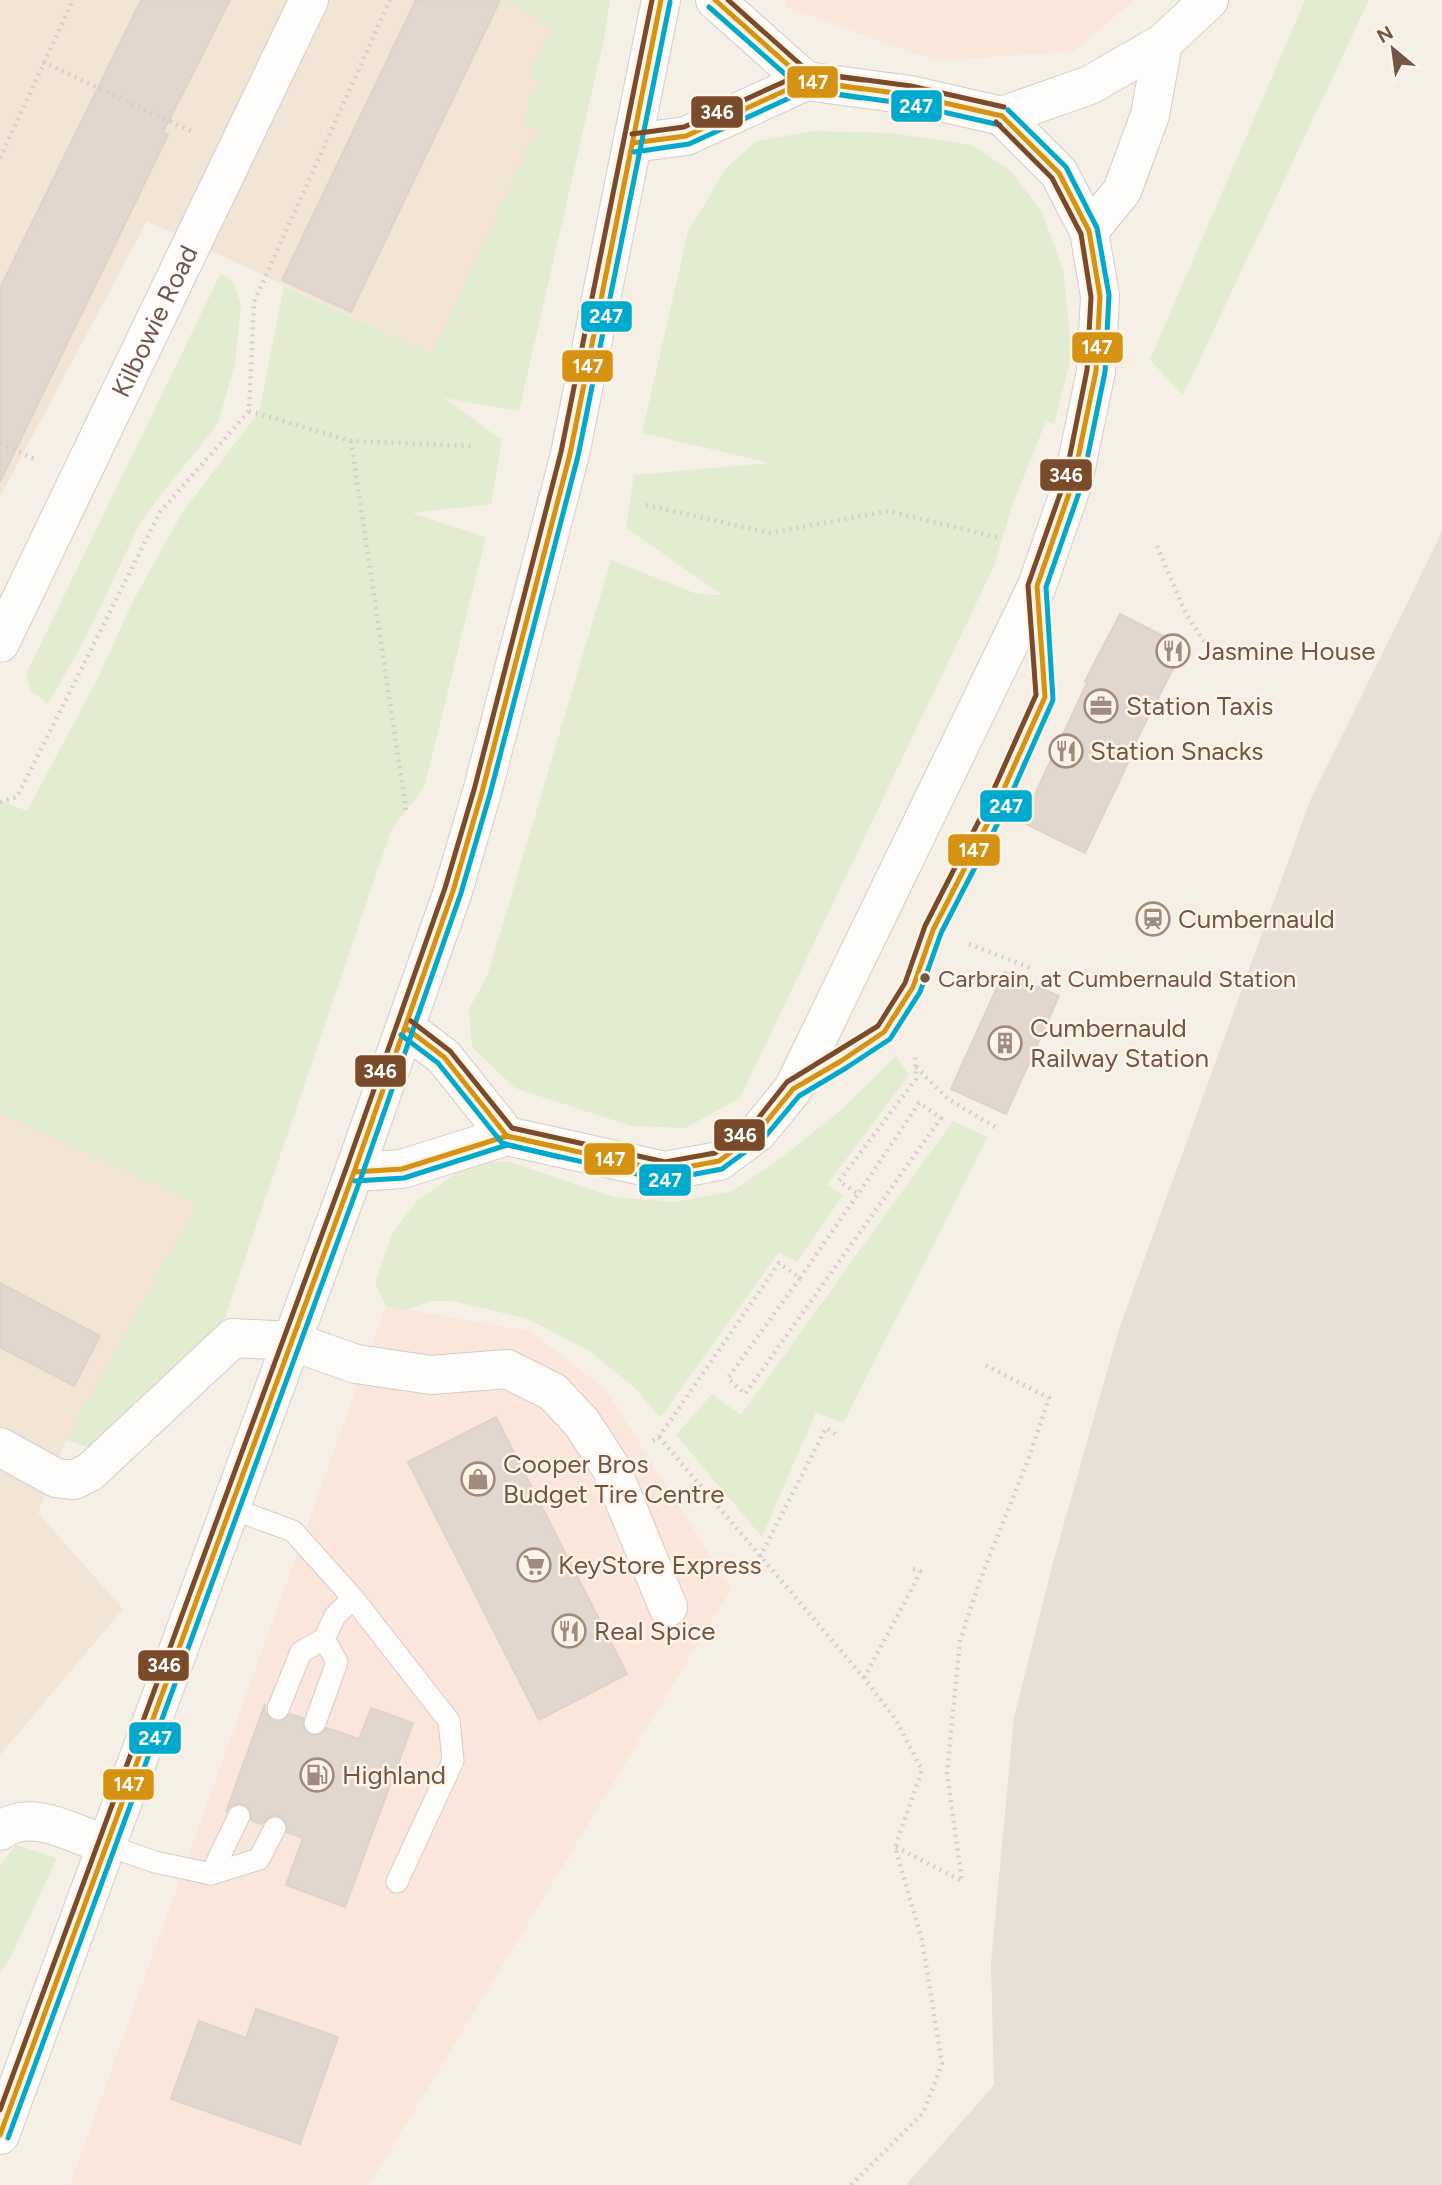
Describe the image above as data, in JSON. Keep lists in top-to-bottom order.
{
  "streets": {
    "street": ["Kilbowie Road"]
  },
  "places": {
    "restaurant": ["Jasmine House", "Station Snacks", "Real Spice"],
    "office": ["Station Taxis"],
    "station": ["Cumbernauld"],
    "other": ["Carbrain, at Cumbernauld Station"],
    "building": ["Cumbernauld Railway Station"],
    "shop": ["Cooper Bros Budget Tire Centre"],
    "supermarket": ["KeyStore Express"],
    "fuel station": ["Highland"]
  },
  "lines": ["transit line 147", "transit line 346", "transit line 247"],
  "north": "top left"
}
